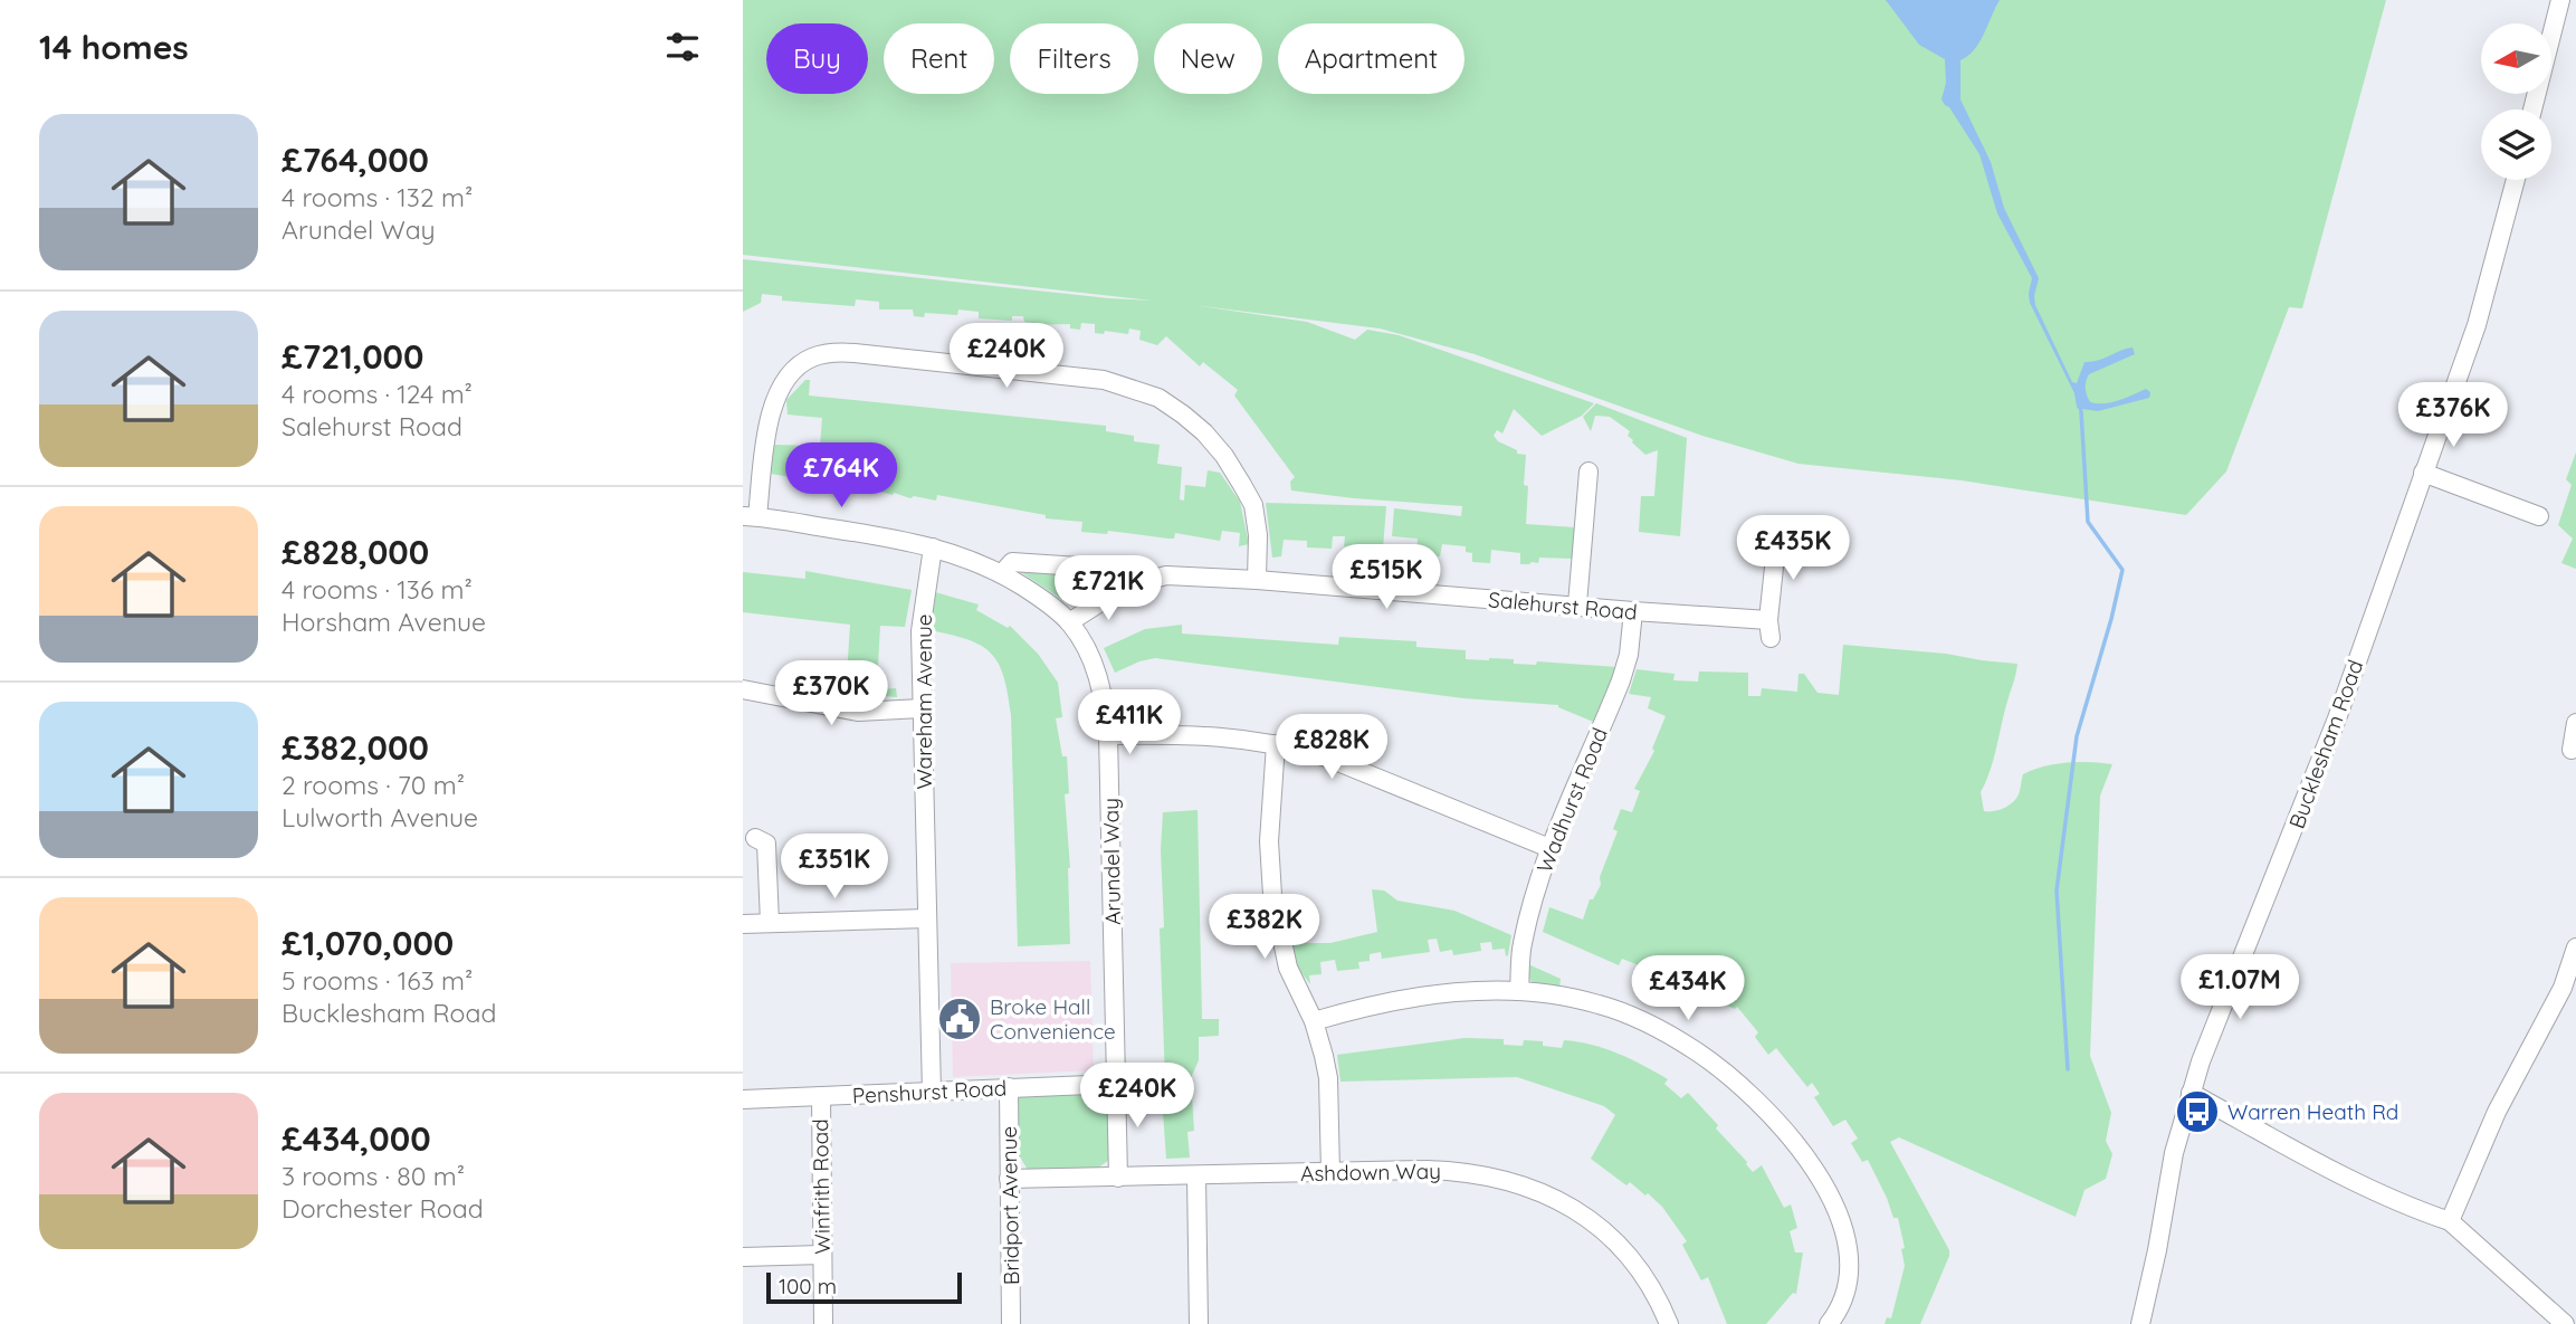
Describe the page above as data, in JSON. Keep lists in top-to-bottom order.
{
  "streets": {
    "street": [
      "Salehurst Road",
      "Wareham Avenue",
      "Bucklesham Road",
      "Wadhurst Road",
      "Arundel Way",
      "Penshurst Road",
      "Ashdown Way",
      "Winfrith Road",
      "Bridport Avenue"
    ]
  },
  "crossings": [
    ["Salehurst Road", "Wadhurst Road"],
    ["Salehurst Road", "Arundel Way"],
    ["Wareham Avenue", "Arundel Way"],
    ["Wareham Avenue", "Penshurst Road"],
    ["Arundel Way", "Penshurst Road"],
    ["Arundel Way", "Ashdown Way"],
    ["Penshurst Road", "Winfrith Road"],
    ["Penshurst Road", "Bridport Avenue"],
    ["Ashdown Way", "Bridport Avenue"]
  ],
  "places": {
    "public building": ["Broke Hall Convenience"],
    "bus stop": ["Warren Heath Rd"]
  },
  "scale_bar": "100 m",
  "north": "left",
  "page": {
    "heading": "14 homes",
    "chip": [
      "Buy",
      "Rent",
      "Filters",
      "New",
      "Apartment"
    ],
    "list": [
      {
        "name": "£764,000",
        "note": "4 rooms · 132 m² · Arundel Way"
      },
      {
        "name": "£721,000",
        "note": "4 rooms · 124 m² · Salehurst Road"
      },
      {
        "name": "£828,000",
        "note": "4 rooms · 136 m² · Horsham Avenue"
      },
      {
        "name": "£382,000",
        "note": "2 rooms · 70 m² · Lulworth Avenue"
      },
      {
        "name": "£1,070,000",
        "note": "5 rooms · 163 m² · Bucklesham Road"
      },
      {
        "name": "£434,000",
        "note": "3 rooms · 80 m² · Dorchester Road"
      }
    ],
    "price": [
      "£240K",
      "£376K",
      "£764K",
      "£435K",
      "£515K",
      "£721K",
      "£370K",
      "£411K",
      "£828K",
      "£351K",
      "£382K",
      "£1.07M",
      "£434K",
      "£240K"
    ],
    "scale": "100 m"
  }
}
